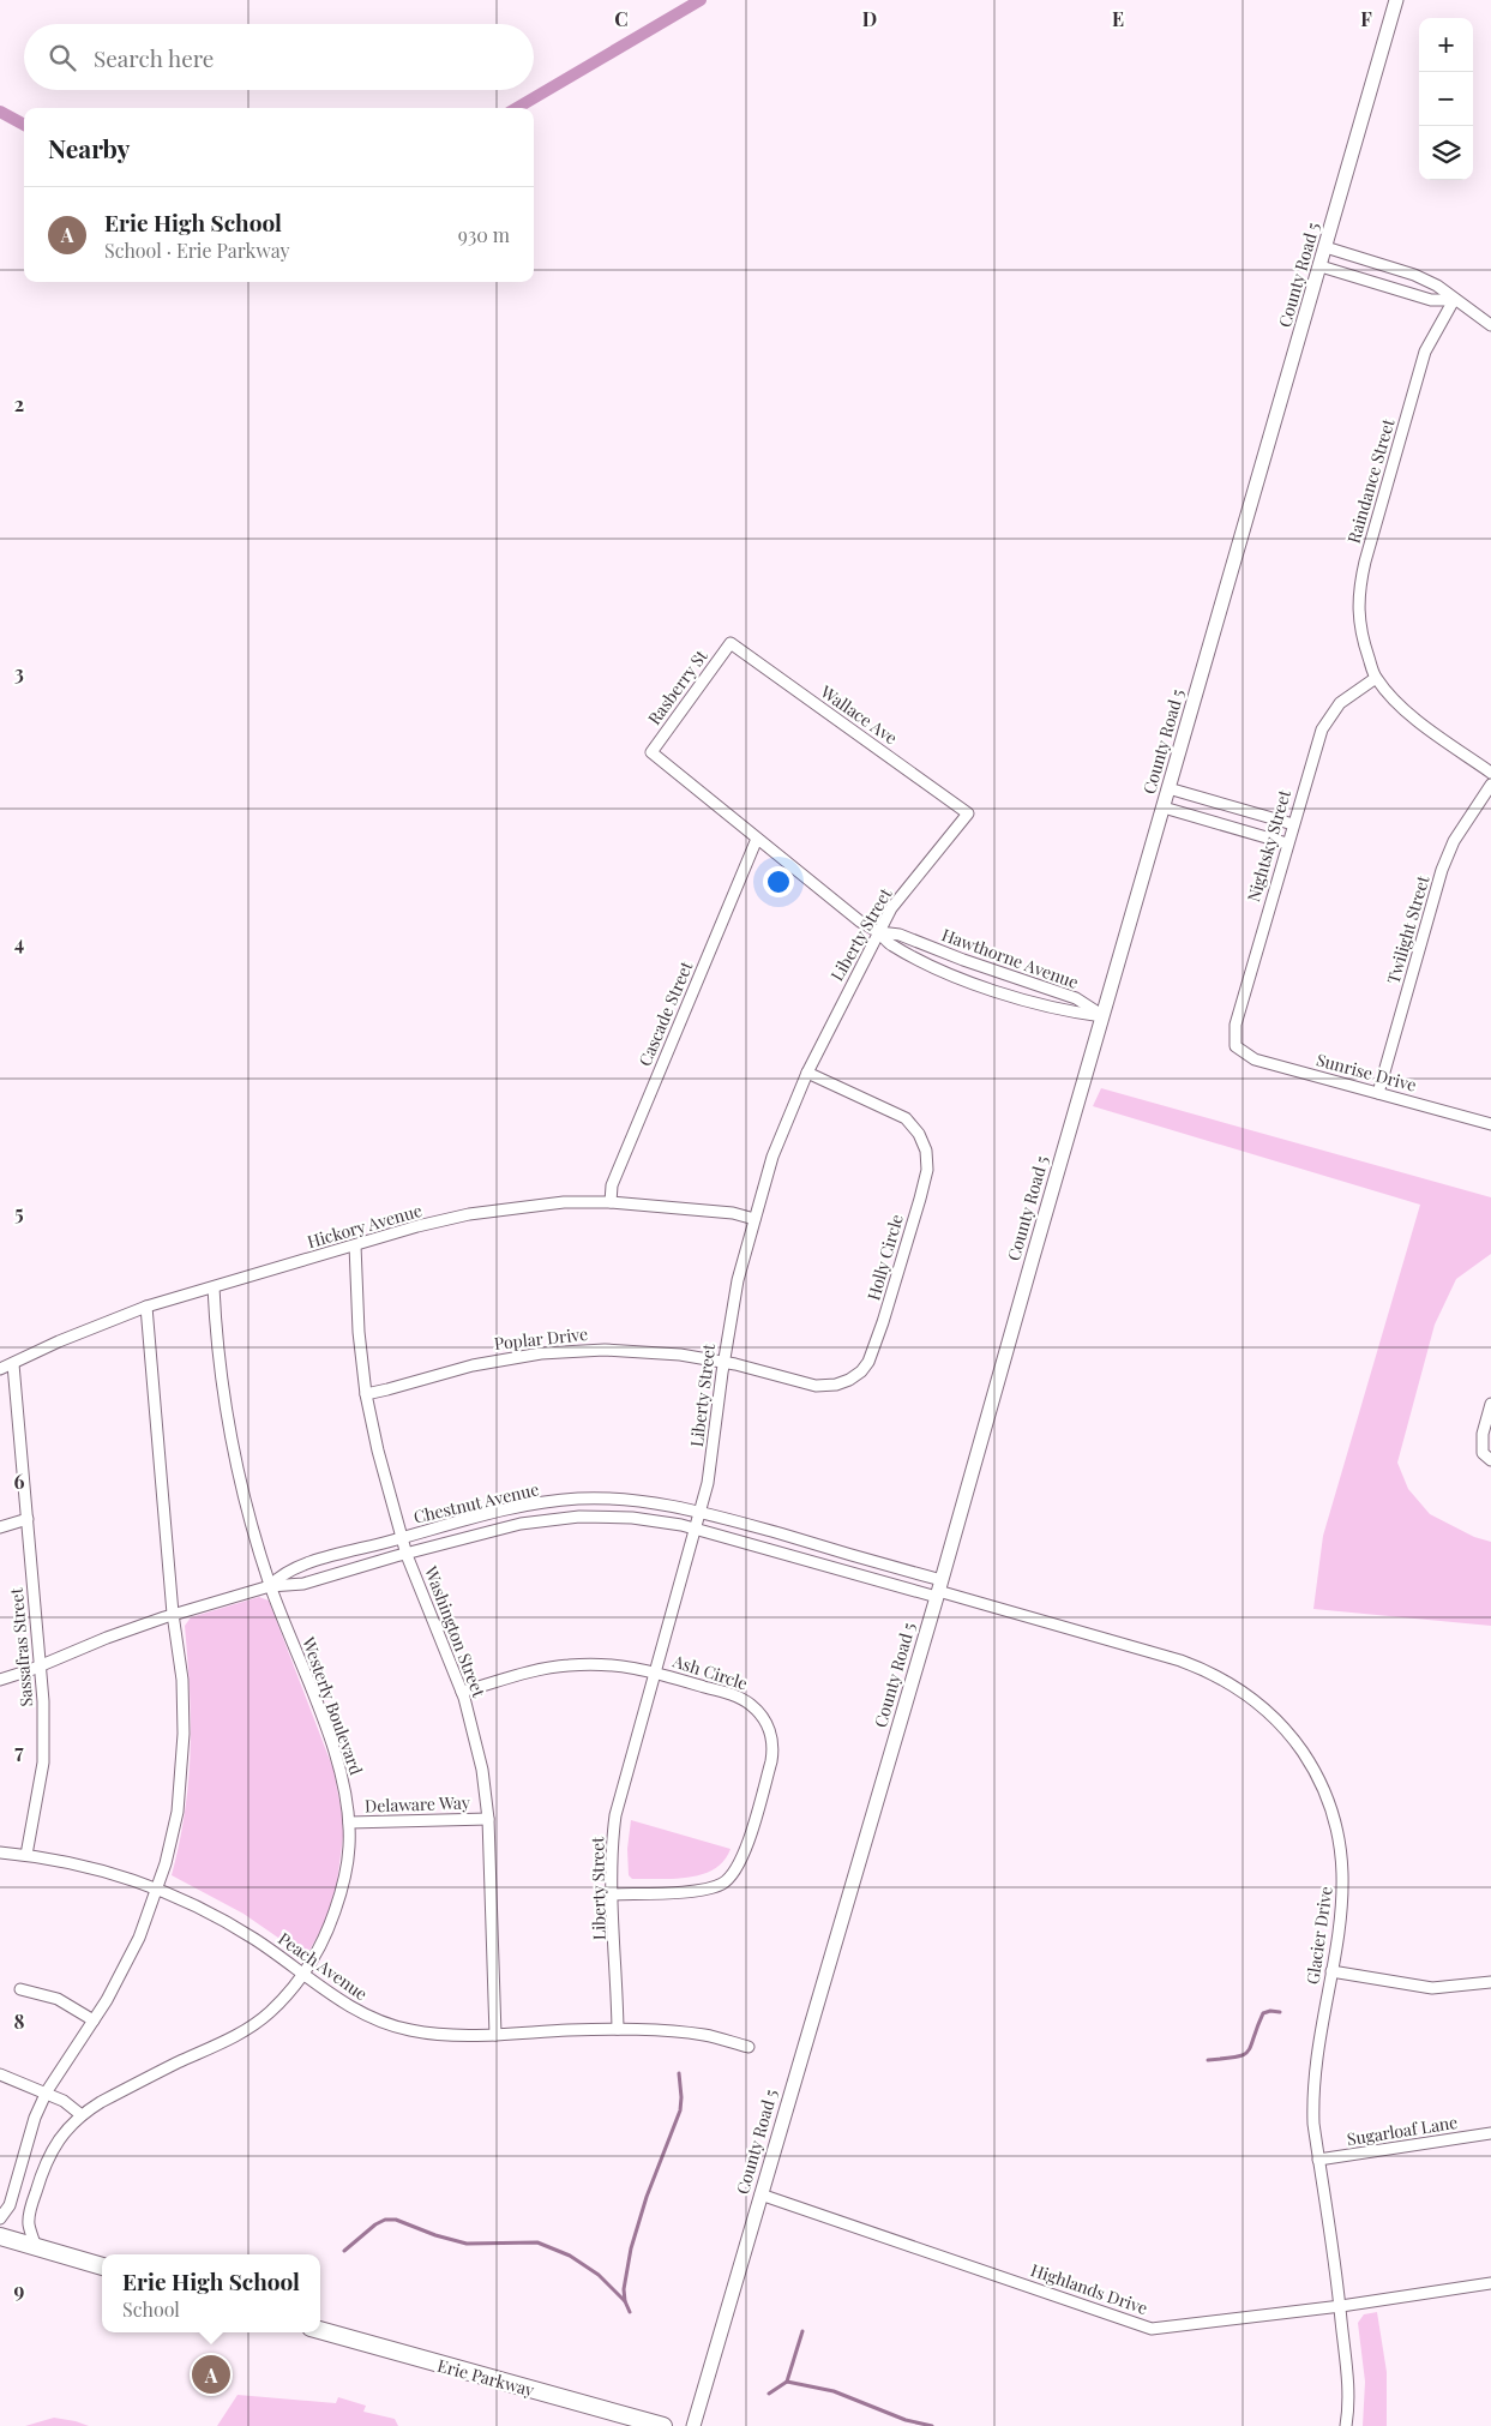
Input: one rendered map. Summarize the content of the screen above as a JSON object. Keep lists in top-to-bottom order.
{
  "streets": {
    "main road": ["Erie Parkway"],
    "street": [
      "County Road 5",
      "Raindance Street",
      "Rasberry St",
      "Wallace Ave",
      "Nightsky Street",
      "Twilight Street",
      "Liberty Street",
      "Hawthorne Avenue",
      "Cascade Street",
      "Sunrise Drive",
      "Hickory Avenue",
      "Holly Circle",
      "Poplar Drive",
      "Chestnut Avenue",
      "Washington Street",
      "Sassafras Street",
      "Ash Circle",
      "Westerly Boulevard",
      "Delaware Way",
      "Glacier Drive",
      "Peach Avenue",
      "Sugarloaf Lane",
      "Highlands Drive"
    ]
  },
  "crossings": [
    ["County Road 5", "Hawthorne Avenue"],
    ["County Road 5", "Chestnut Avenue"],
    ["County Road 5", "Glacier Drive"],
    ["County Road 5", "Highlands Drive"],
    ["Raindance Street", "Nightsky Street"],
    ["Rasberry St", "Wallace Ave"],
    ["Rasberry St", "Hawthorne Avenue"],
    ["Wallace Ave", "Liberty Street"],
    ["Nightsky Street", "Sunrise Drive"],
    ["Twilight Street", "Sunrise Drive"],
    ["Liberty Street", "Hawthorne Avenue"],
    ["Liberty Street", "Hickory Avenue"],
    ["Liberty Street", "Holly Circle"],
    ["Liberty Street", "Poplar Drive"],
    ["Liberty Street", "Chestnut Avenue"],
    ["Liberty Street", "Ash Circle"],
    ["Liberty Street", "Peach Avenue"],
    ["Hawthorne Avenue", "Cascade Street"],
    ["Cascade Street", "Hickory Avenue"],
    ["Hickory Avenue", "Washington Street"],
    ["Hickory Avenue", "Sassafras Street"],
    ["Hickory Avenue", "Westerly Boulevard"],
    ["Holly Circle", "Poplar Drive"],
    ["Poplar Drive", "Washington Street"],
    ["Chestnut Avenue", "Washington Street"],
    ["Chestnut Avenue", "Sassafras Street"],
    ["Chestnut Avenue", "Westerly Boulevard"],
    ["Chestnut Avenue", "Glacier Drive"],
    ["Washington Street", "Ash Circle"],
    ["Washington Street", "Delaware Way"],
    ["Washington Street", "Peach Avenue"],
    ["Sassafras Street", "Peach Avenue"],
    ["Westerly Boulevard", "Delaware Way"],
    ["Westerly Boulevard", "Peach Avenue"],
    ["Glacier Drive", "Sugarloaf Lane"],
    ["Glacier Drive", "Highlands Drive"]
  ],
  "page": {
    "map_buttons": ["+", "−"],
    "search": "Search here",
    "heading": "Nearby",
    "list": [
      {
        "mark": "A",
        "name": "Erie High School",
        "note": "School · Erie Parkway",
        "value": "930 m"
      }
    ],
    "popup": ["Erie High School", "School"],
    "pins": "A"
  },
  "grid": {
    "columns": [
      "C",
      "D",
      "E",
      "F"
    ],
    "rows": [
      "2",
      "3",
      "4",
      "5",
      "6",
      "7",
      "8",
      "9"
    ]
  }
}
